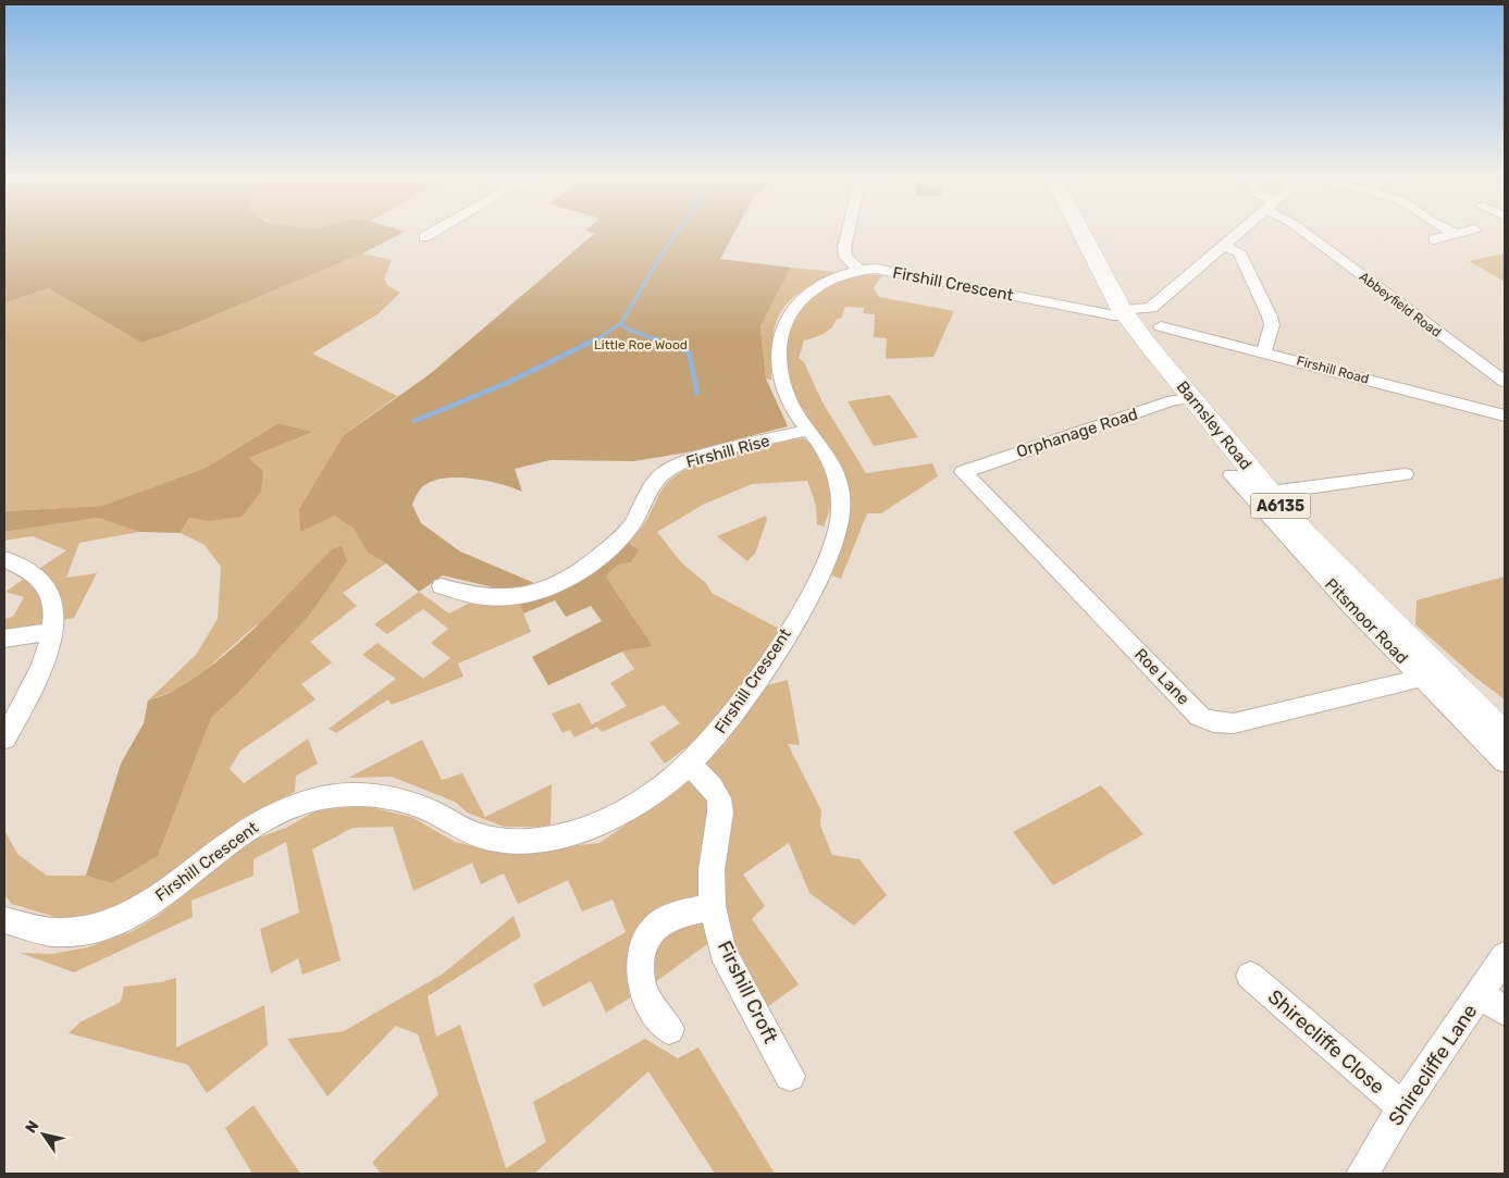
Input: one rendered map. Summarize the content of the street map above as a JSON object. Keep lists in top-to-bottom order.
{
  "streets": {
    "main road": ["Barnsley Road", "A6135"],
    "street": [
      "Firshill Crescent",
      "Abbeyfield Road",
      "Firshill Road",
      "Orphanage Road",
      "Firshill Rise",
      "Pitsmoor Road",
      "Roe Lane",
      "Firshill Croft",
      "Shirecliffe Close",
      "Shirecliffe Lane"
    ]
  },
  "crossings": [
    ["Firshill Crescent", "Barnsley Road"],
    ["Firshill Crescent", "Firshill Rise"],
    ["Firshill Crescent", "Firshill Croft"],
    ["Barnsley Road", "Orphanage Road"],
    ["Barnsley Road", "A6135"],
    ["Barnsley Road", "Pitsmoor Road"],
    ["Barnsley Road", "Roe Lane"],
    ["Orphanage Road", "Roe Lane"],
    ["A6135", "Pitsmoor Road"],
    ["A6135", "Roe Lane"],
    ["Pitsmoor Road", "Roe Lane"],
    ["Shirecliffe Close", "Shirecliffe Lane"]
  ],
  "parks": ["Little Roe Wood"],
  "north": "top left"
}
